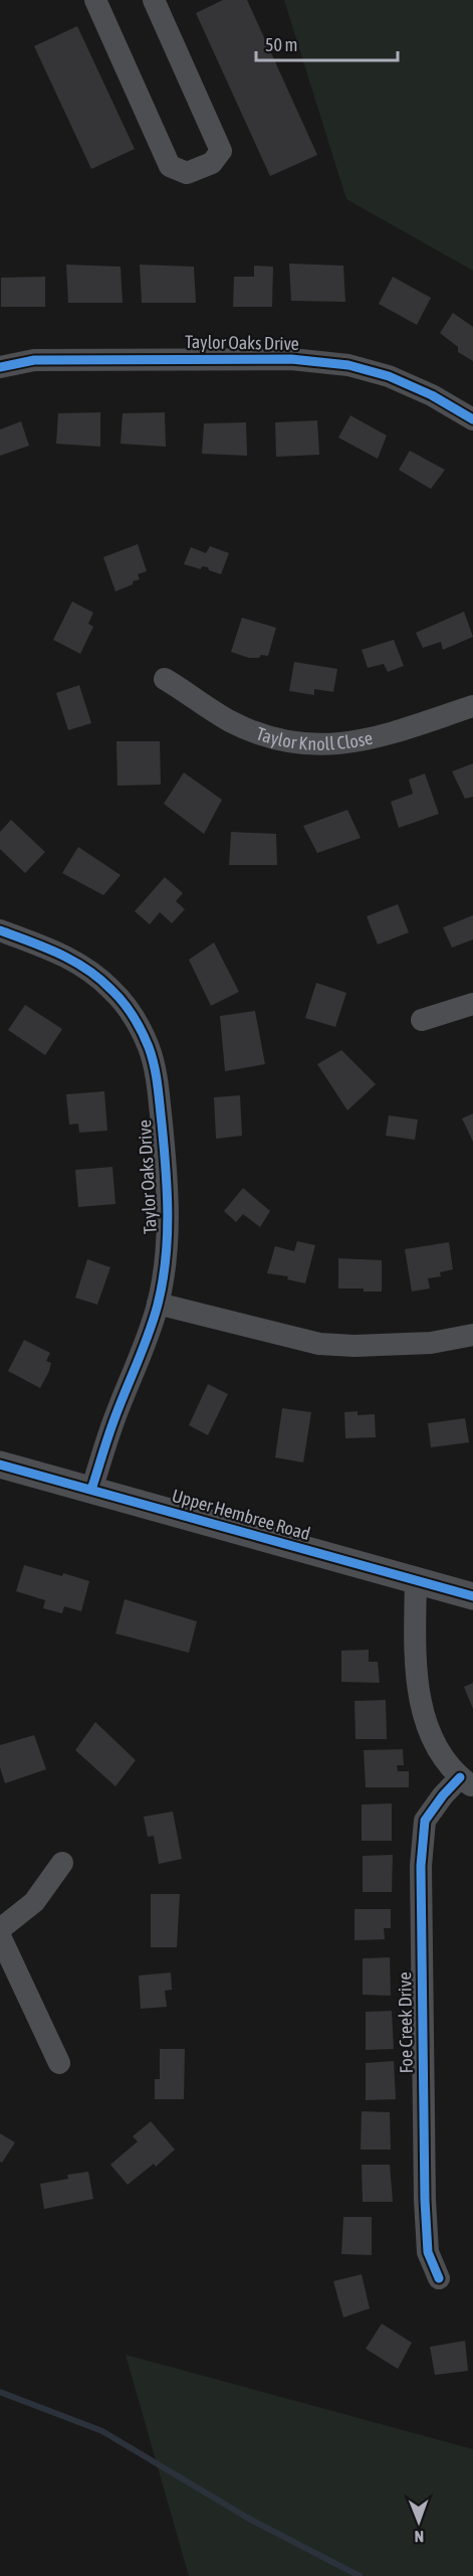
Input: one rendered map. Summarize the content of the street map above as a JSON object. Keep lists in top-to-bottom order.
{
  "streets": {
    "street": [
      "Taylor Oaks Drive",
      "Taylor Knoll Close",
      "Upper Hembree Road",
      "Foe Creek Drive"
    ]
  },
  "crossings": [
    ["Taylor Oaks Drive", "Upper Hembree Road"],
    ["Upper Hembree Road", "Foe Creek Drive"]
  ],
  "scale_bar": "50 m",
  "north": "bottom"
}
